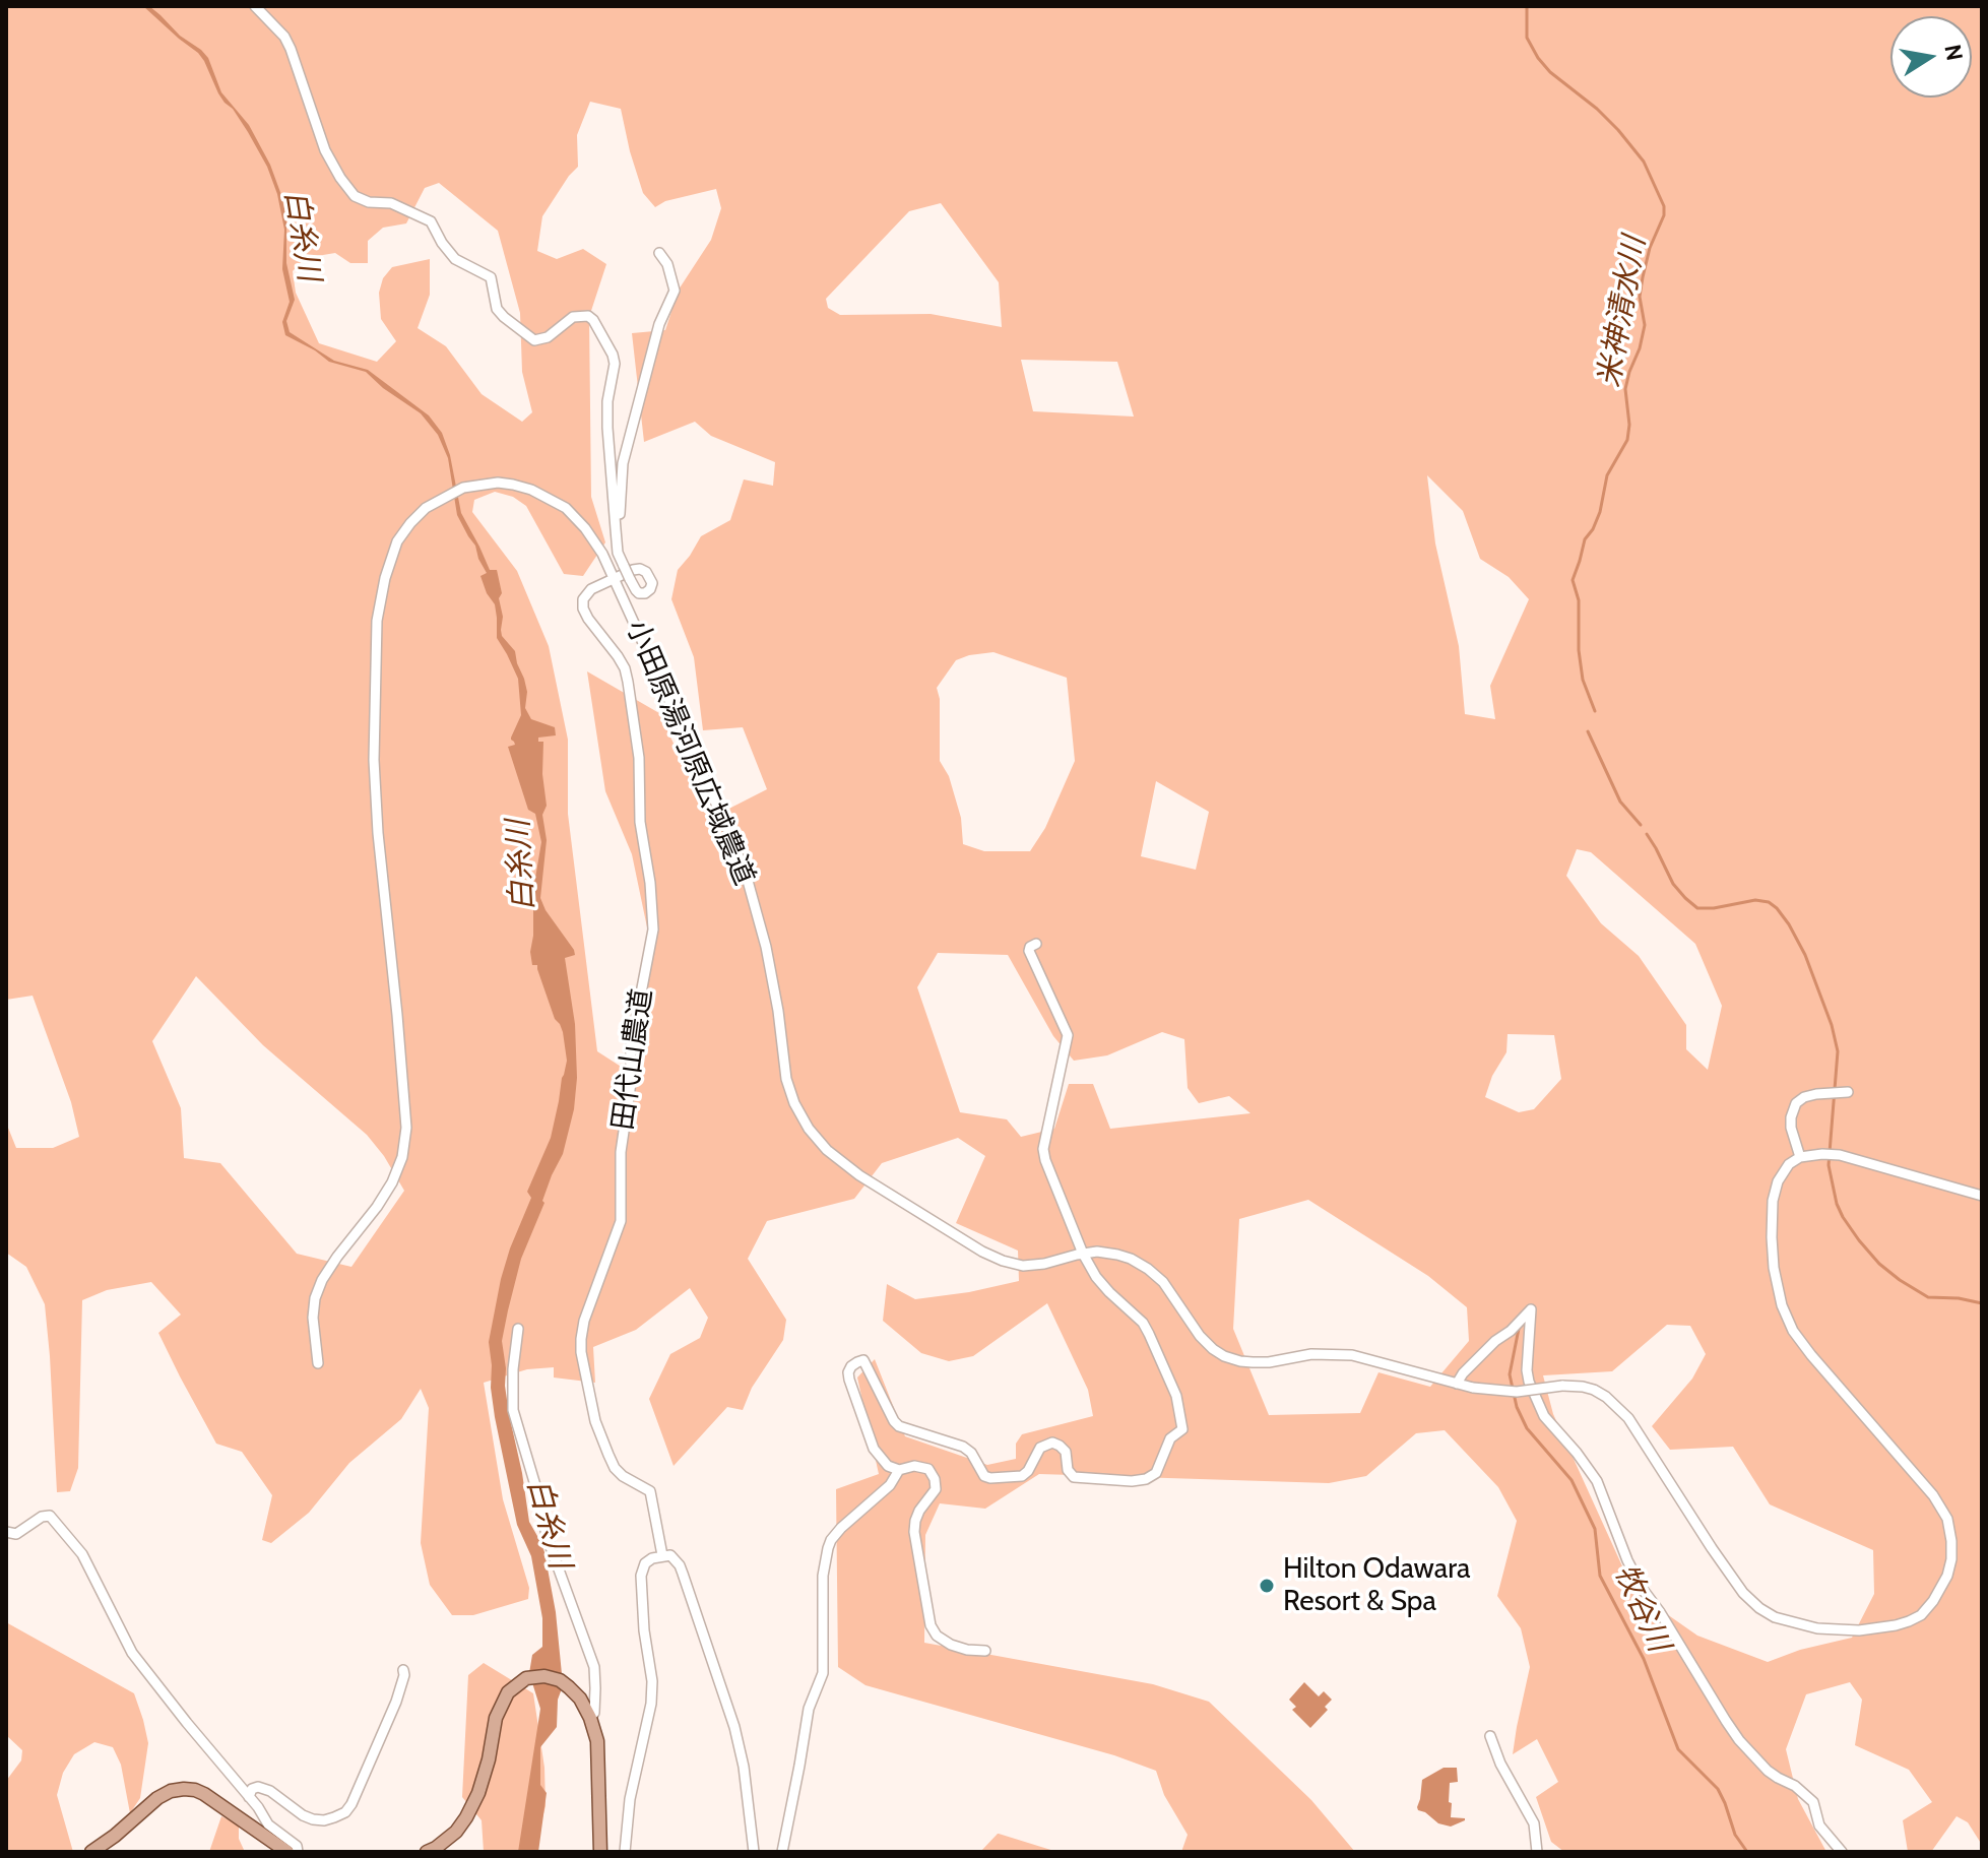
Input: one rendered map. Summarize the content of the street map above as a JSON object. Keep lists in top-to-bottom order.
{
  "streets": {
    "street": ["小田原湯河原広域農道", "田代山農道"]
  },
  "crossings": [
    ["小田原湯河原広域農道", "田代山農道"]
  ],
  "water": ["白糸川", "米神清水川", "牧谷川"],
  "places": ["Hilton Odawara Resort & Spa"],
  "north": "right"
}
